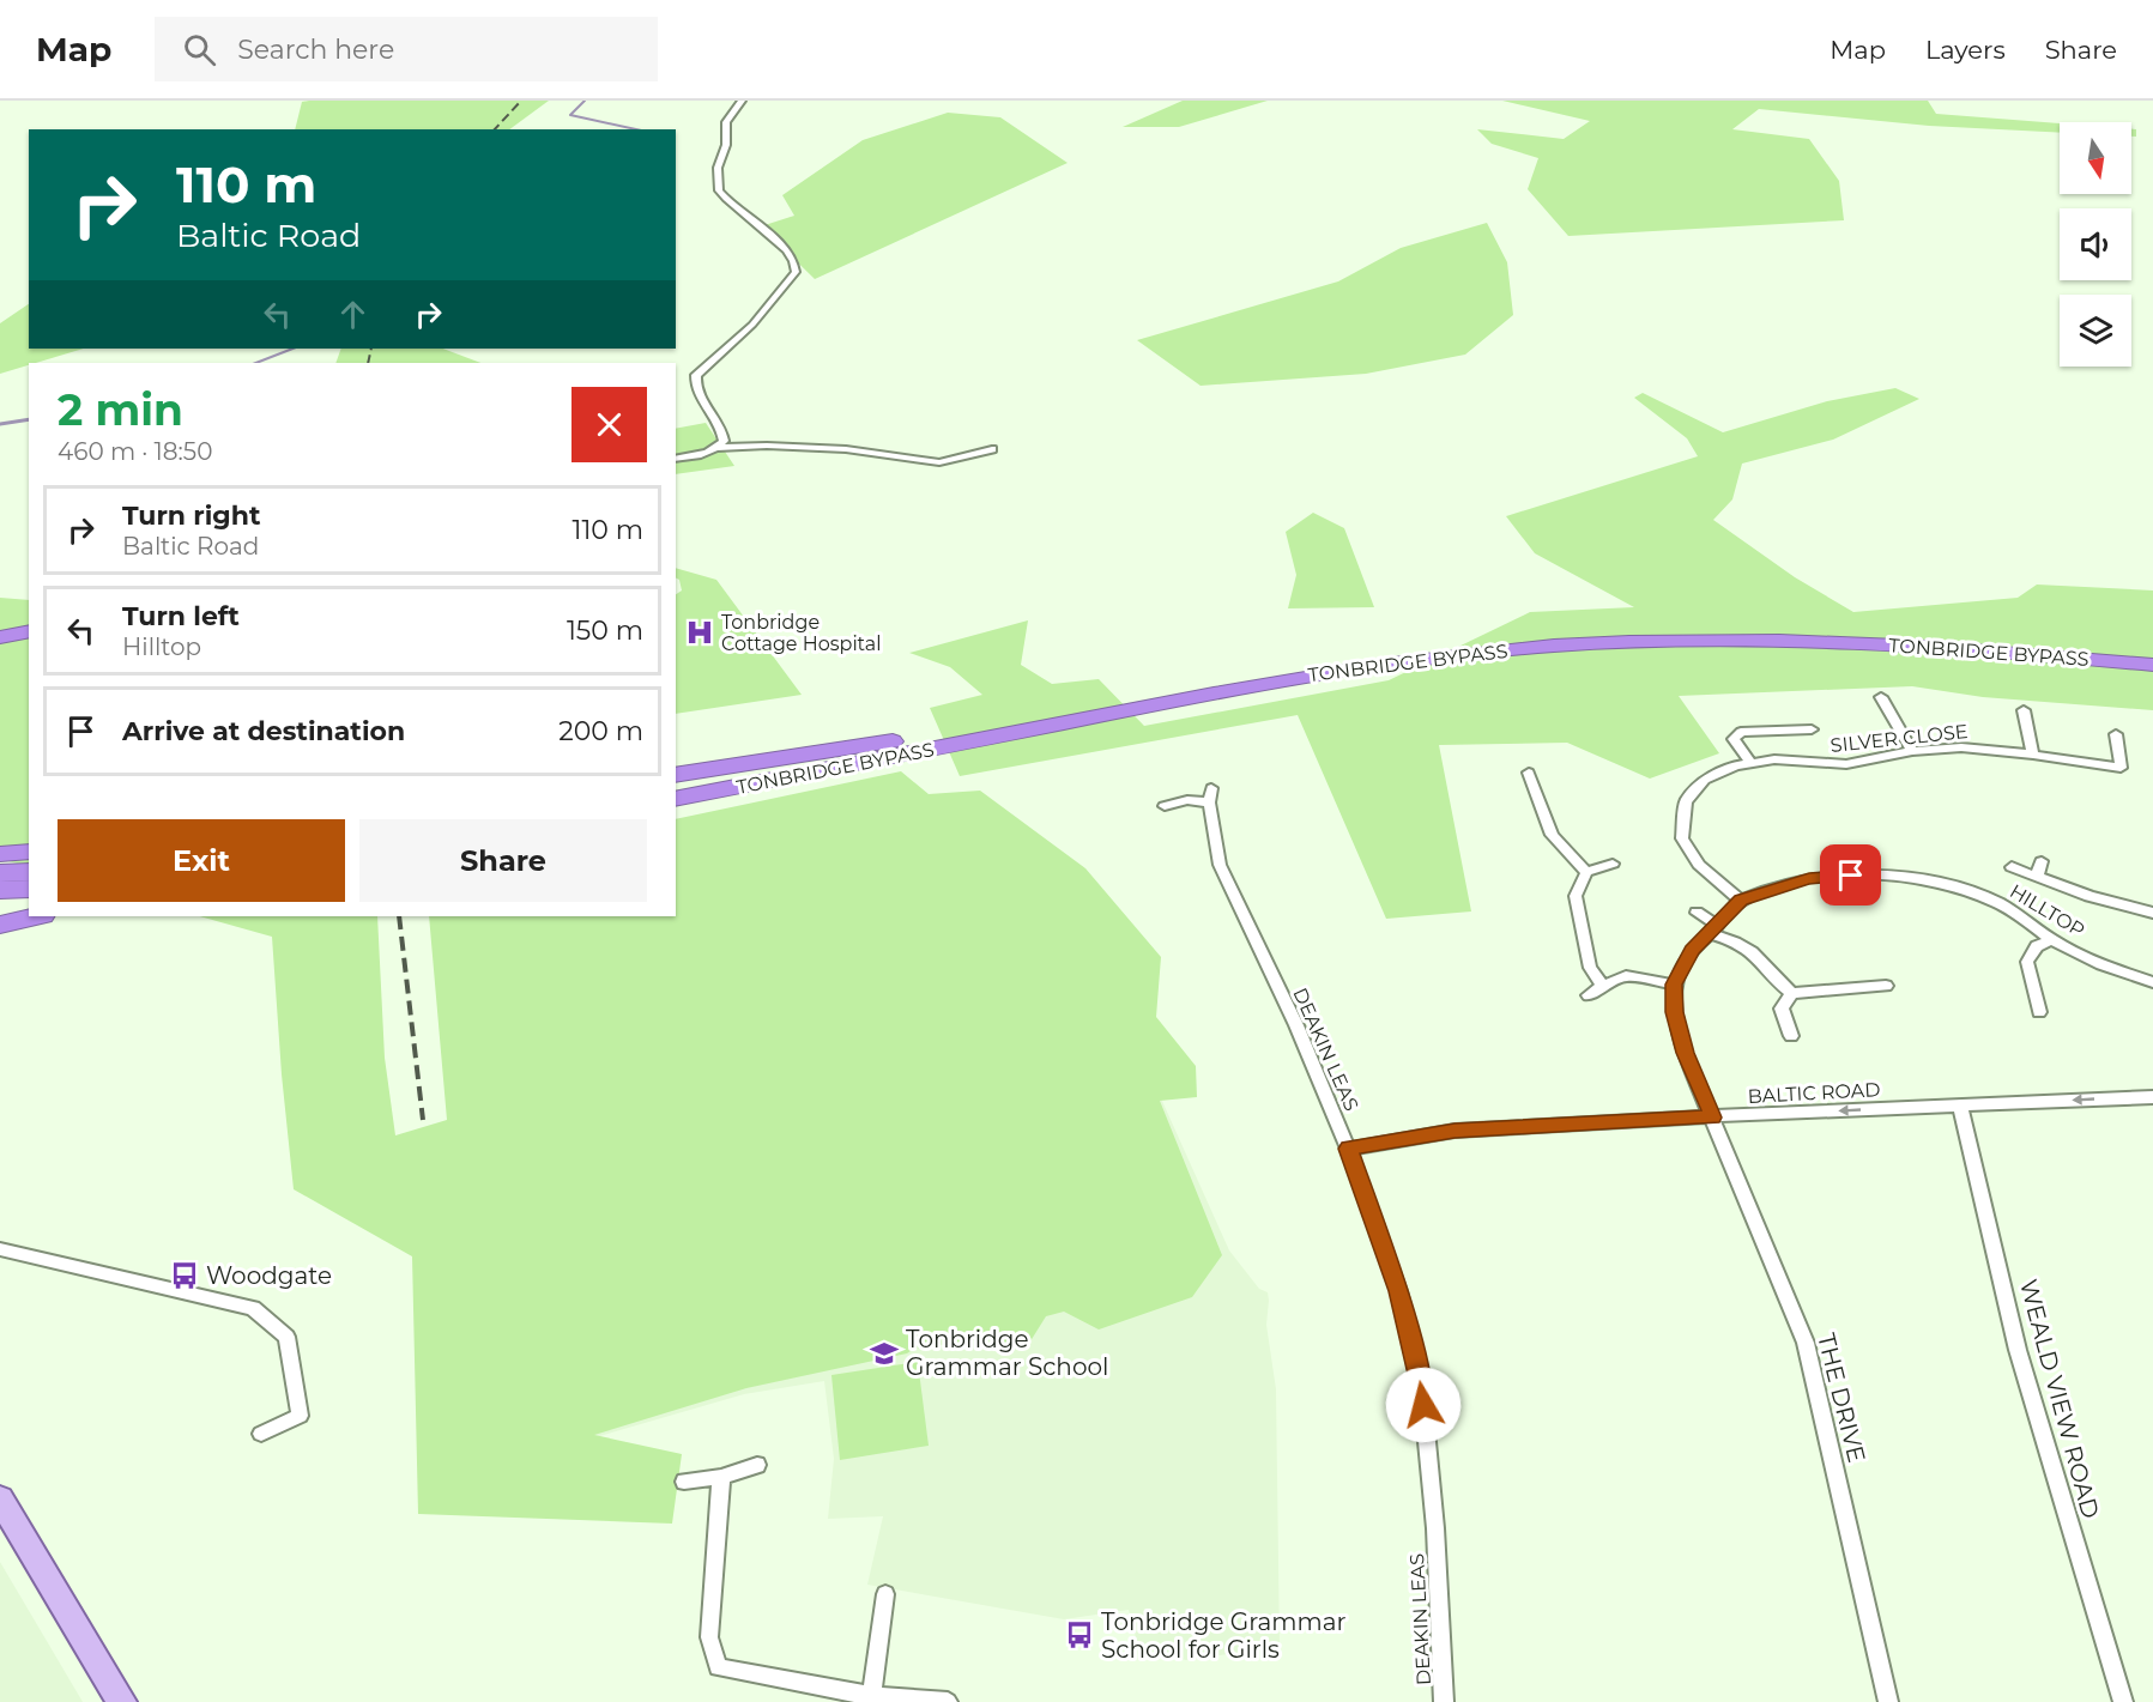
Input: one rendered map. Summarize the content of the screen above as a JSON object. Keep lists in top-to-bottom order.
{
  "streets": {
    "highway": ["TONBRIDGE BYPASS"],
    "street": [
      "SILVER CLOSE",
      "HILLTOP",
      "DEAKIN LEAS",
      "BALTIC ROAD",
      "THE DRIVE",
      "WEALD VIEW ROAD"
    ]
  },
  "crossings": [
    ["SILVER CLOSE", "HILLTOP"],
    ["DEAKIN LEAS", "BALTIC ROAD"],
    ["BALTIC ROAD", "THE DRIVE"],
    ["BALTIC ROAD", "WEALD VIEW ROAD"]
  ],
  "one_way": ["BALTIC ROAD"],
  "places": {
    "hospital": ["Tonbridge Cottage Hospital"],
    "bus stop": ["Woodgate", "Tonbridge Grammar School for Girls"],
    "school or university": ["Tonbridge Grammar School"]
  },
  "north": "bottom",
  "page": {
    "header": "Map",
    "search": "Search here",
    "nav": ["Map", "Layers", "Share"],
    "turn": ["110 m", "Baltic Road"],
    "heading": ["2 min", "460 m · 18:50"],
    "list": [
      {
        "name": "Turn right",
        "note": "Baltic Road",
        "value": "110 m"
      },
      {
        "name": "Turn left",
        "note": "Hilltop",
        "value": "150 m"
      },
      {
        "name": "Arrive at destination",
        "value": "200 m"
      }
    ],
    "buttons": ["Exit", "Share"]
  }
}
